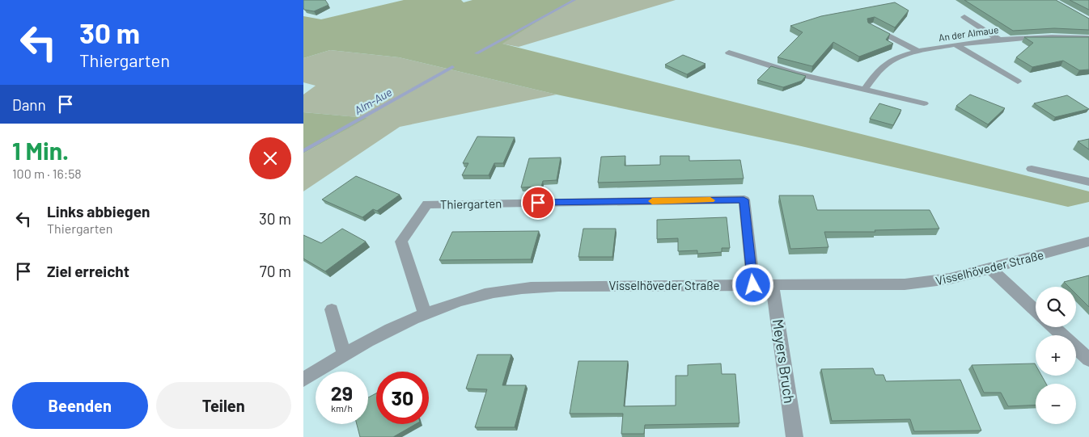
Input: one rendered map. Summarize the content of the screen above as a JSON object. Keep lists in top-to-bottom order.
{
  "streets": {
    "street": [
      "An der Almaue",
      "Thiergarten",
      "Visselhöveder Straße",
      "Meyers Bruch"
    ]
  },
  "crossings": [
    ["Thiergarten", "Visselhöveder Straße"],
    ["Visselhöveder Straße", "Meyers Bruch"]
  ],
  "water": ["Alm-Aue"],
  "page": {
    "turn": ["30 m", "Thiergarten"],
    "then": "Dann",
    "heading": ["1 Min.", "100 m · 16:58"],
    "list": [
      {
        "name": "Links abbiegen",
        "note": "Thiergarten",
        "value": "30 m"
      },
      {
        "name": "Ziel erreicht",
        "value": "70 m"
      }
    ],
    "map_buttons": ["+", "−"],
    "speed": "29 km/h",
    "limit": "30",
    "buttons": ["Beenden", "Teilen"]
  }
}
